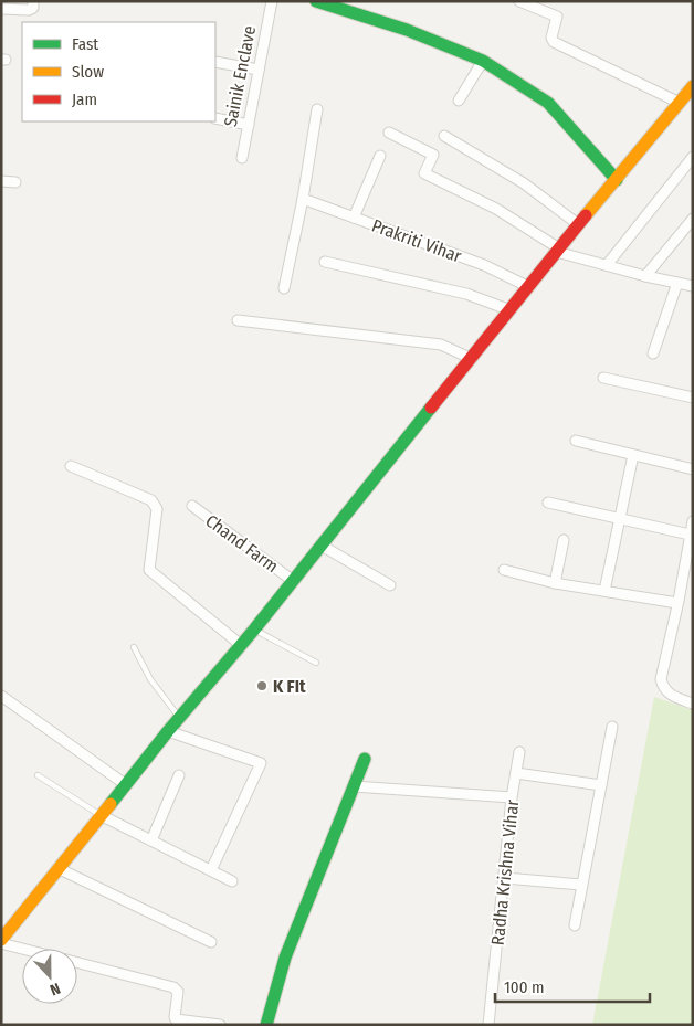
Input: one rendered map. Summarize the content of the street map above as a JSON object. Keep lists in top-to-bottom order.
{
  "streets": {
    "street": [
      "Sainik Enclave",
      "Prakriti Vihar",
      "Chand Farm",
      "Radha Krishna Vihar"
    ]
  },
  "places": ["K FIt"],
  "legend": ["Fast", "Slow", "Jam"],
  "scale_bar": "100 m",
  "north": "bottom"
}
